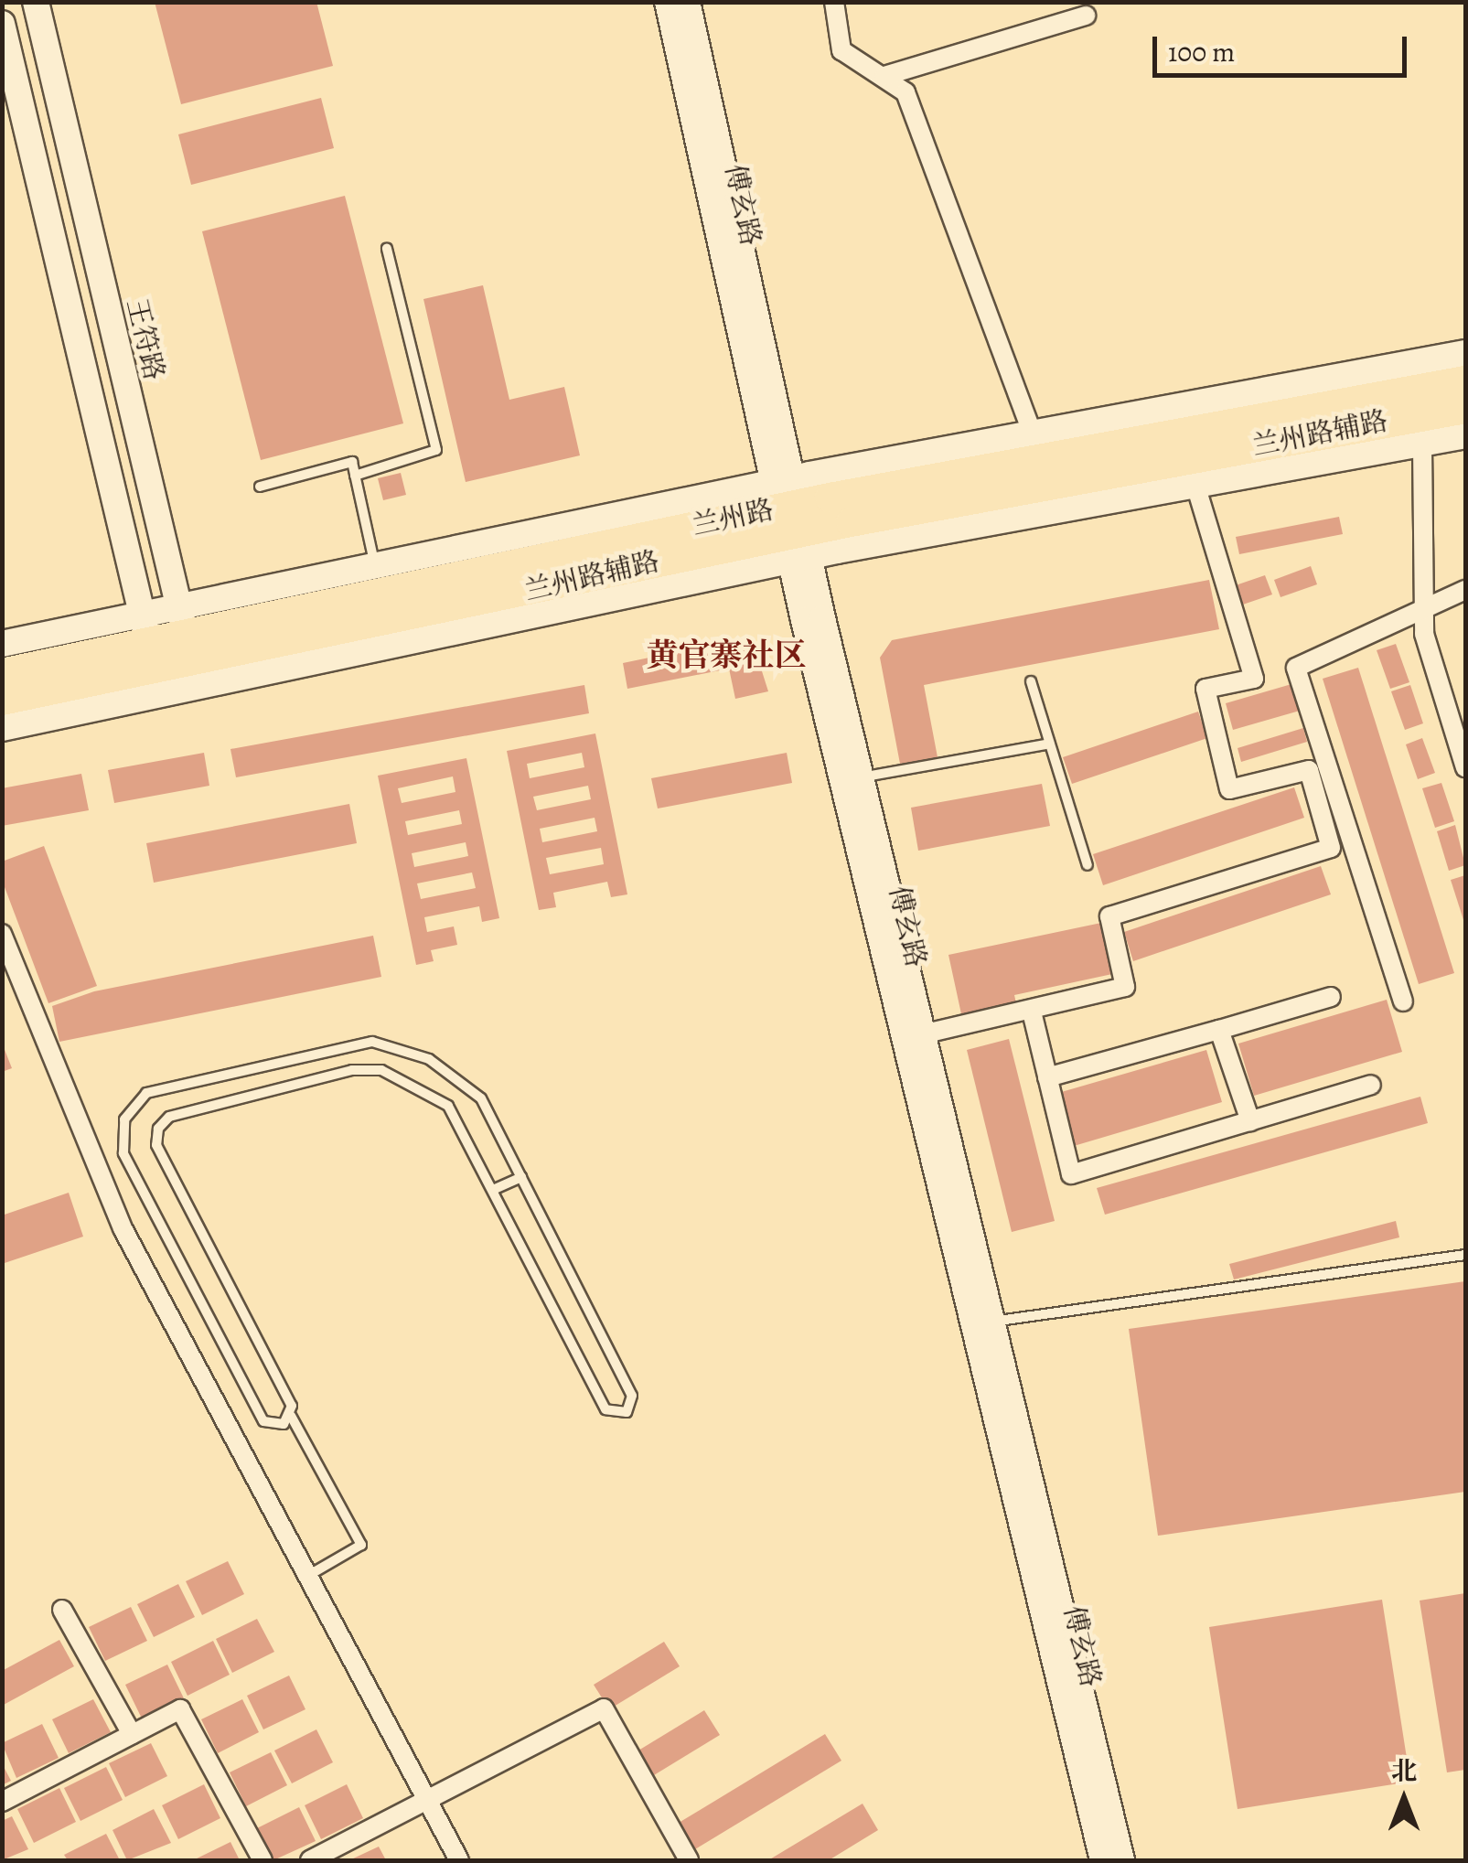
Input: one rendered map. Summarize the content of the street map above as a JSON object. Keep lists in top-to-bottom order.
{
  "streets": {
    "main road": ["兰州路"],
    "street": ["傅玄路", "王符路", "兰州路辅路"]
  },
  "crossings": [
    ["傅玄路", "兰州路辅路"],
    ["傅玄路", "兰州路"],
    ["王符路", "兰州路"],
    ["兰州路辅路", "兰州路"]
  ],
  "districts": ["黄官寨社区"],
  "scale_bar": "100 m",
  "north": "top"
}
